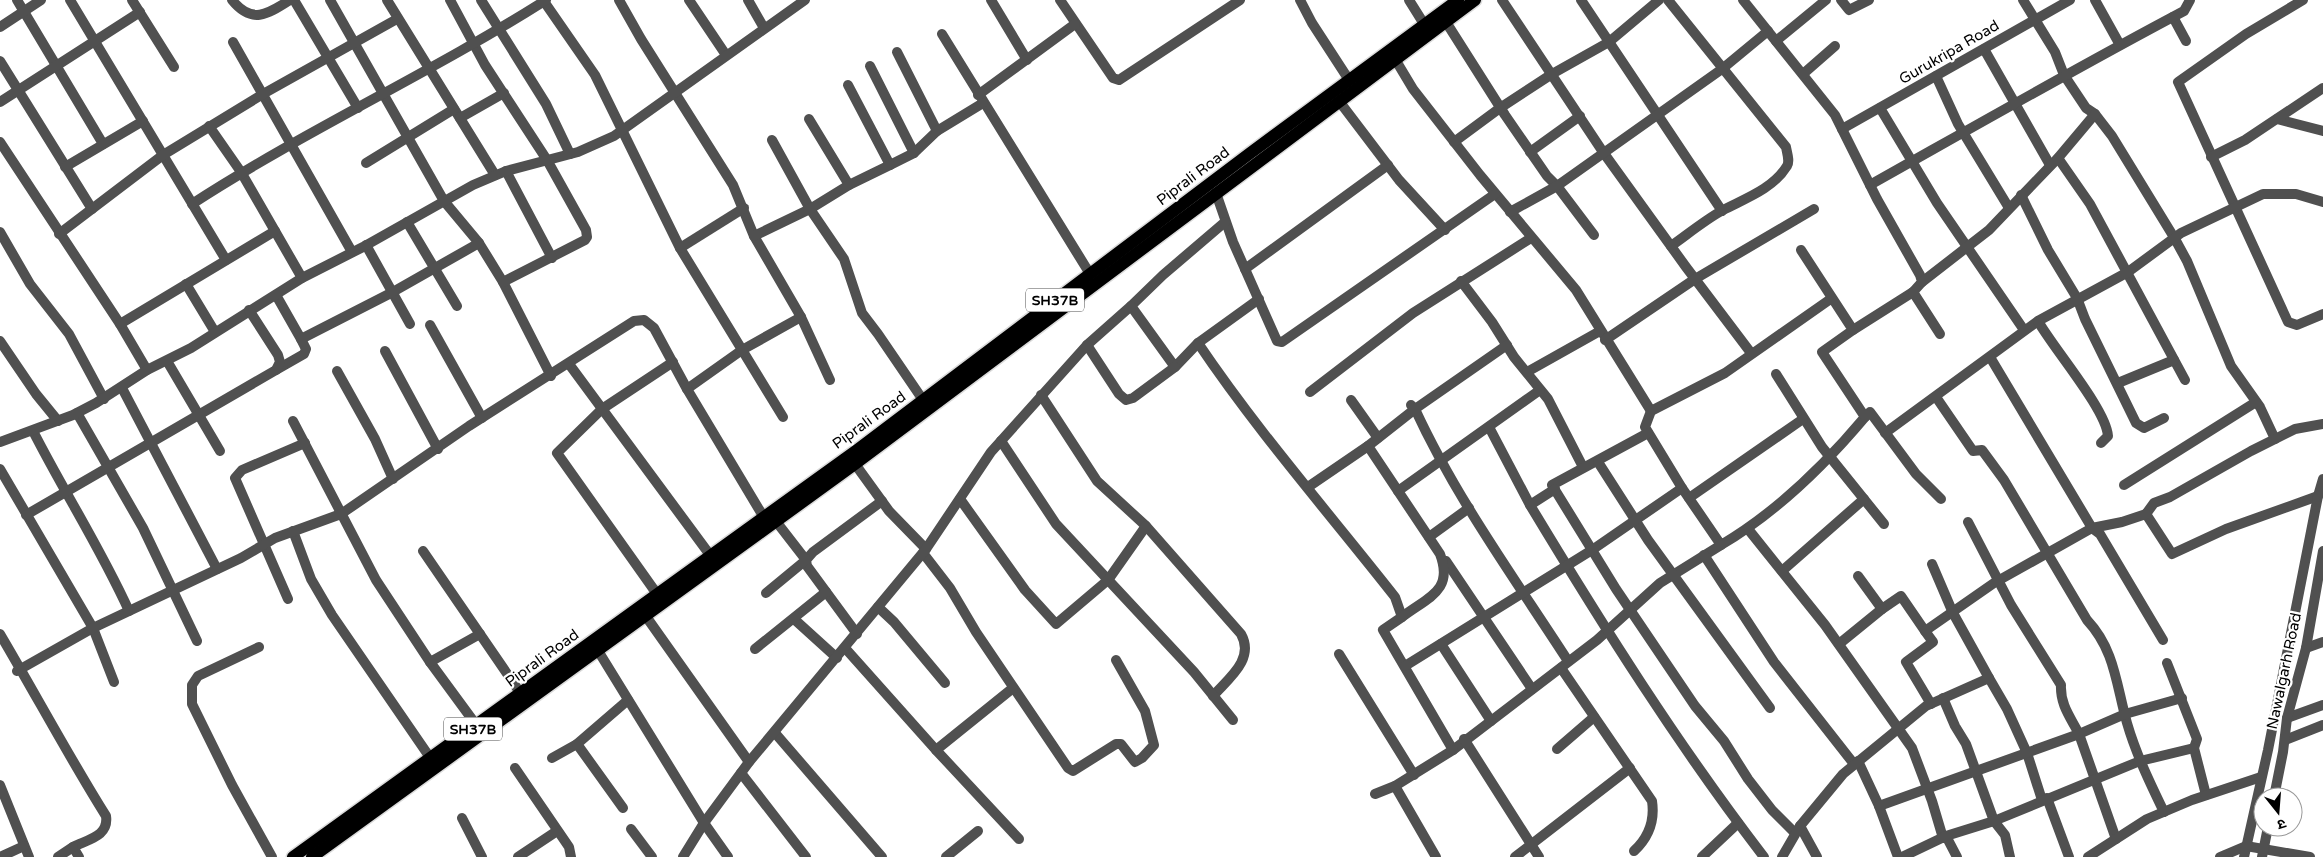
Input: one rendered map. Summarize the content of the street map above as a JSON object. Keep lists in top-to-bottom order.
{
  "streets": {
    "main road": ["Piprali Road", "SH37B"],
    "street": ["Gurukripa Road", "Nawalgarh Road"]
  },
  "north": "bottom"
}
